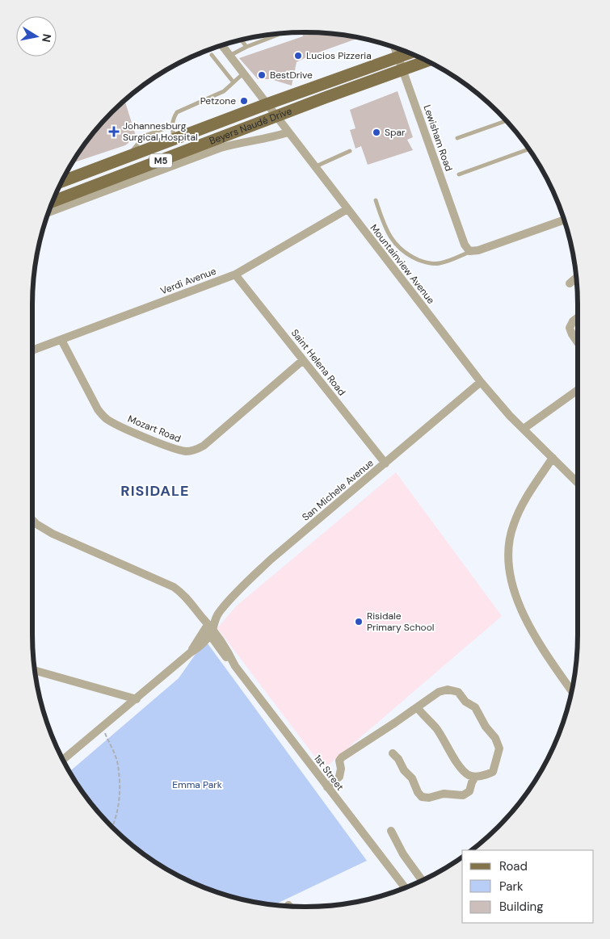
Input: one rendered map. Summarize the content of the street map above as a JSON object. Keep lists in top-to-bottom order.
{
  "streets": {
    "main road": ["Beyers Naudé Drive", "M5"],
    "street": [
      "Lewisham Road",
      "Mountainview Avenue",
      "Verdi Avenue",
      "Saint Helena Road",
      "Mozart Road",
      "San Michele Avenue",
      "1st Street"
    ]
  },
  "crossings": [
    ["Beyers Naudé Drive", "Lewisham Road"],
    ["Beyers Naudé Drive", "Mountainview Avenue"],
    ["Mountainview Avenue", "Verdi Avenue"],
    ["Mountainview Avenue", "San Michele Avenue"],
    ["Verdi Avenue", "Saint Helena Road"],
    ["Verdi Avenue", "Mozart Road"],
    ["Saint Helena Road", "Mozart Road"],
    ["Saint Helena Road", "San Michele Avenue"],
    ["San Michele Avenue", "1st Street"]
  ],
  "districts": ["RISIDALE"],
  "parks": ["Emma Park"],
  "places": {
    "other": [
      "Lucios Pizzeria",
      "BestDrive",
      "Petzone",
      "Spar",
      "Risidale Primary School"
    ],
    "health": ["Johannesburg Surgical Hospital"]
  },
  "legend": ["Road", "Park", "Building"],
  "north": "right"
}
